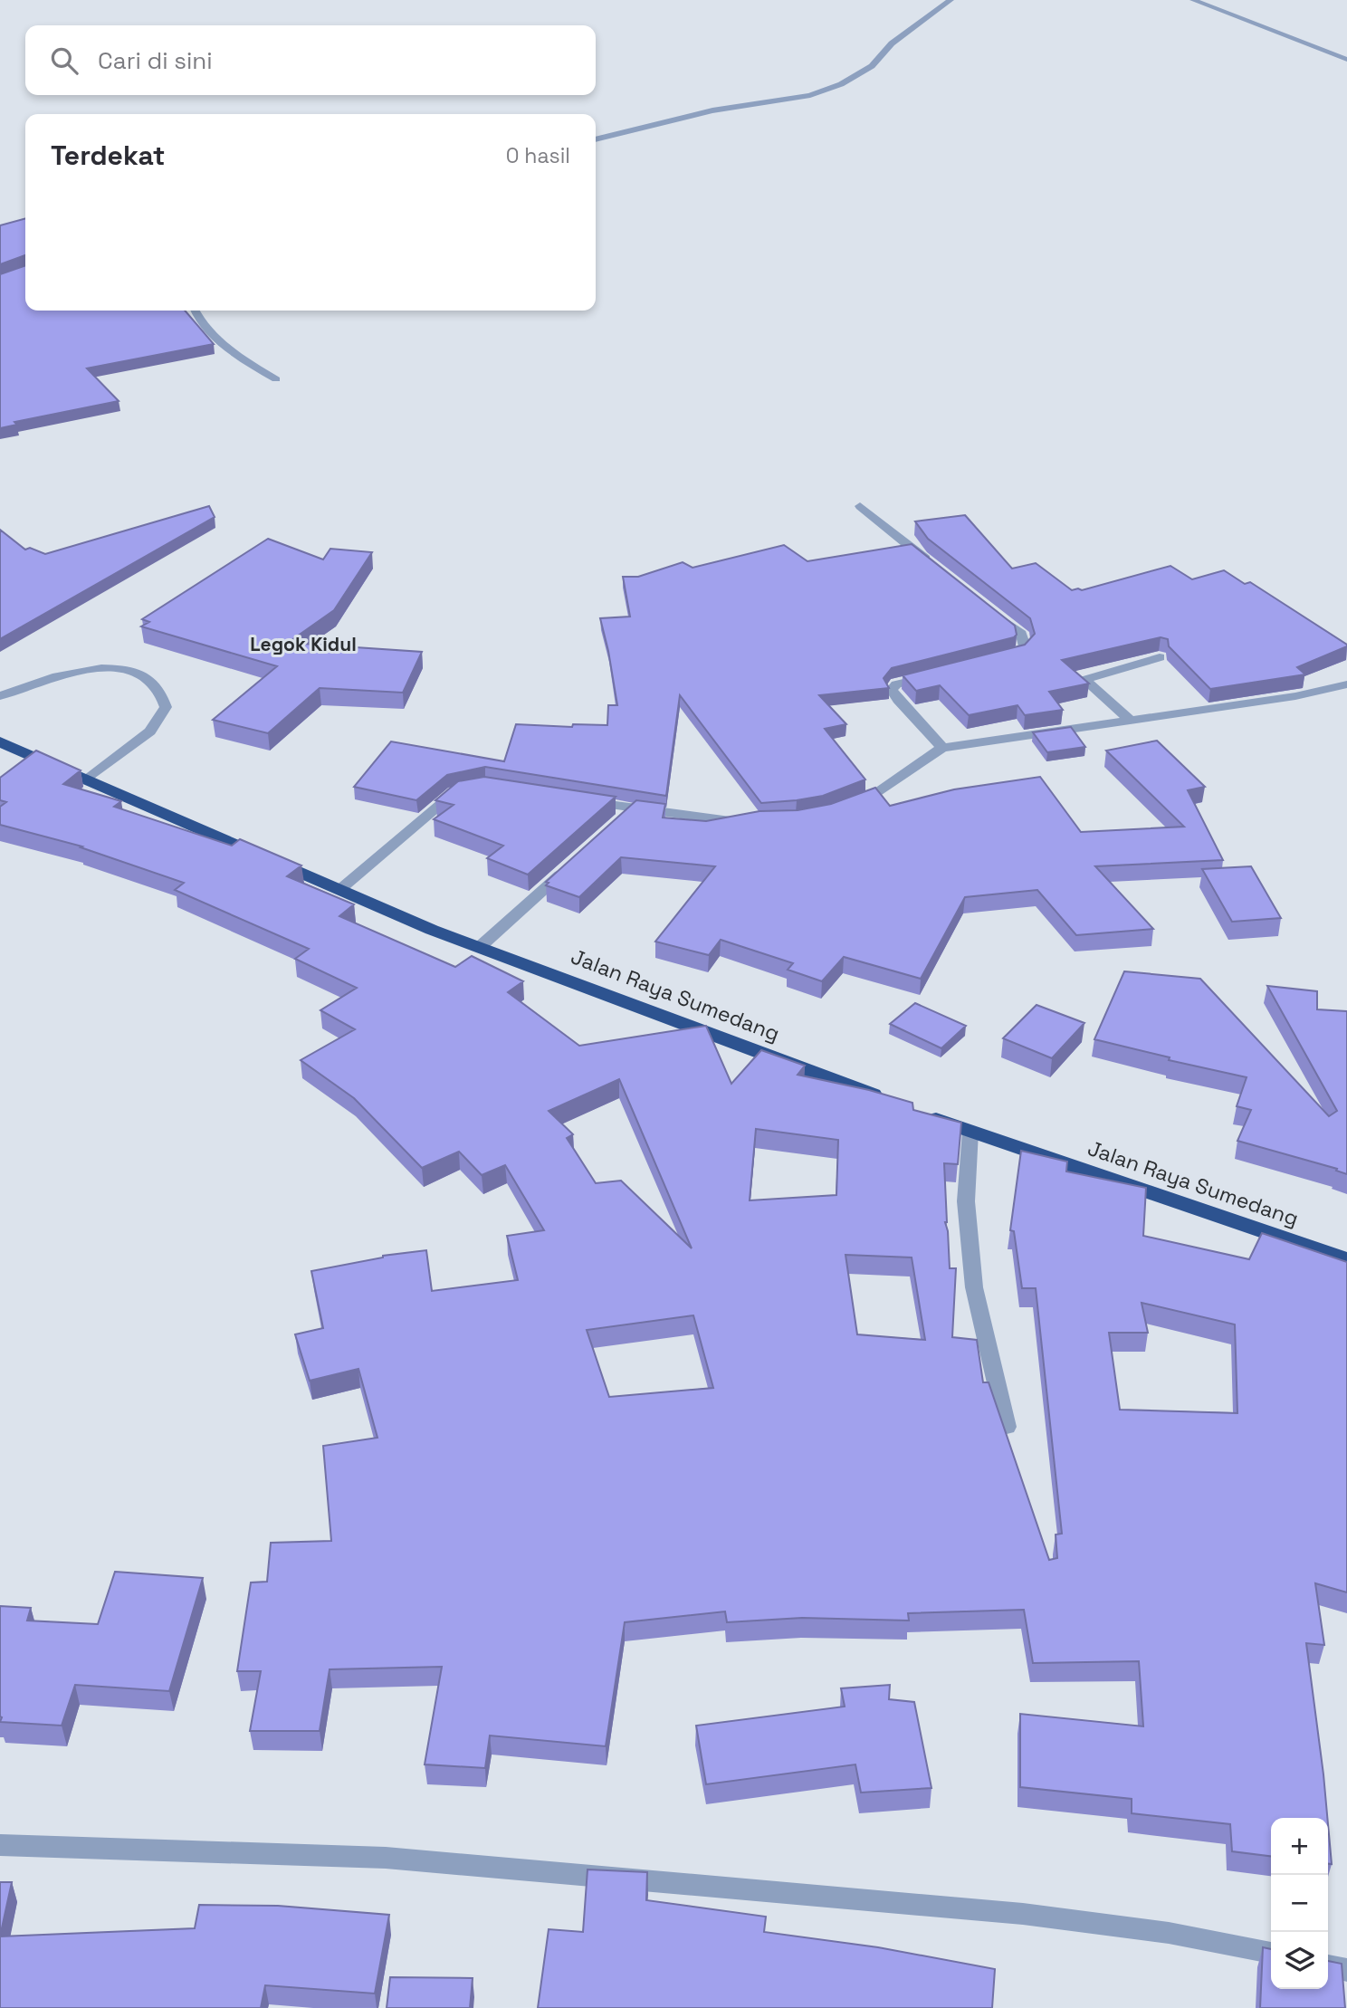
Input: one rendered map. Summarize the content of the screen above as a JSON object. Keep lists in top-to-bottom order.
{
  "streets": {
    "highway": ["Jalan Raya Sumedang"]
  },
  "districts": ["Legok Kidul"],
  "page": {
    "search": "Cari di sini",
    "heading": ["Terdekat", "0 hasil"],
    "map_buttons": ["+", "−"]
  }
}
